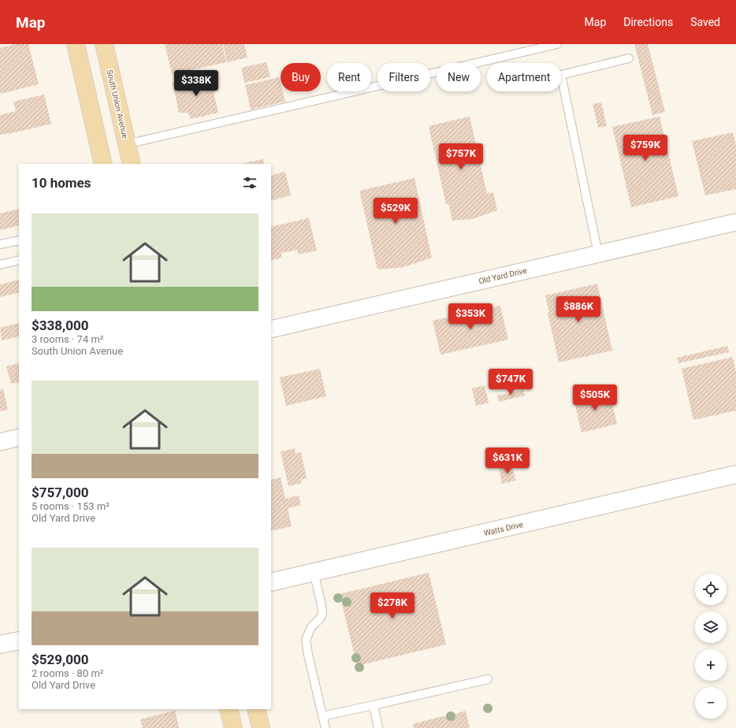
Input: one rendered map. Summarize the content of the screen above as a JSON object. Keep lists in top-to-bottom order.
{
  "streets": {
    "main road": ["South Union Avenue"],
    "street": ["Old Yard Drive", "Watts Drive"]
  },
  "page": {
    "header": "Map",
    "nav": ["Map", "Directions", "Saved"],
    "chip": [
      "Buy",
      "Rent",
      "Filters",
      "New",
      "Apartment"
    ],
    "price": [
      "$338K",
      "$759K",
      "$757K",
      "$529K",
      "$886K",
      "$353K",
      "$747K",
      "$505K",
      "$631K",
      "$278K"
    ],
    "heading": "10 homes",
    "list": [
      {
        "name": "$338,000",
        "note": "3 rooms · 74 m² · South Union Avenue"
      },
      {
        "name": "$757,000",
        "note": "5 rooms · 153 m² · Old Yard Drive"
      },
      {
        "name": "$529,000",
        "note": "2 rooms · 80 m² · Old Yard Drive"
      }
    ],
    "map_buttons": ["+", "−"]
  }
}
